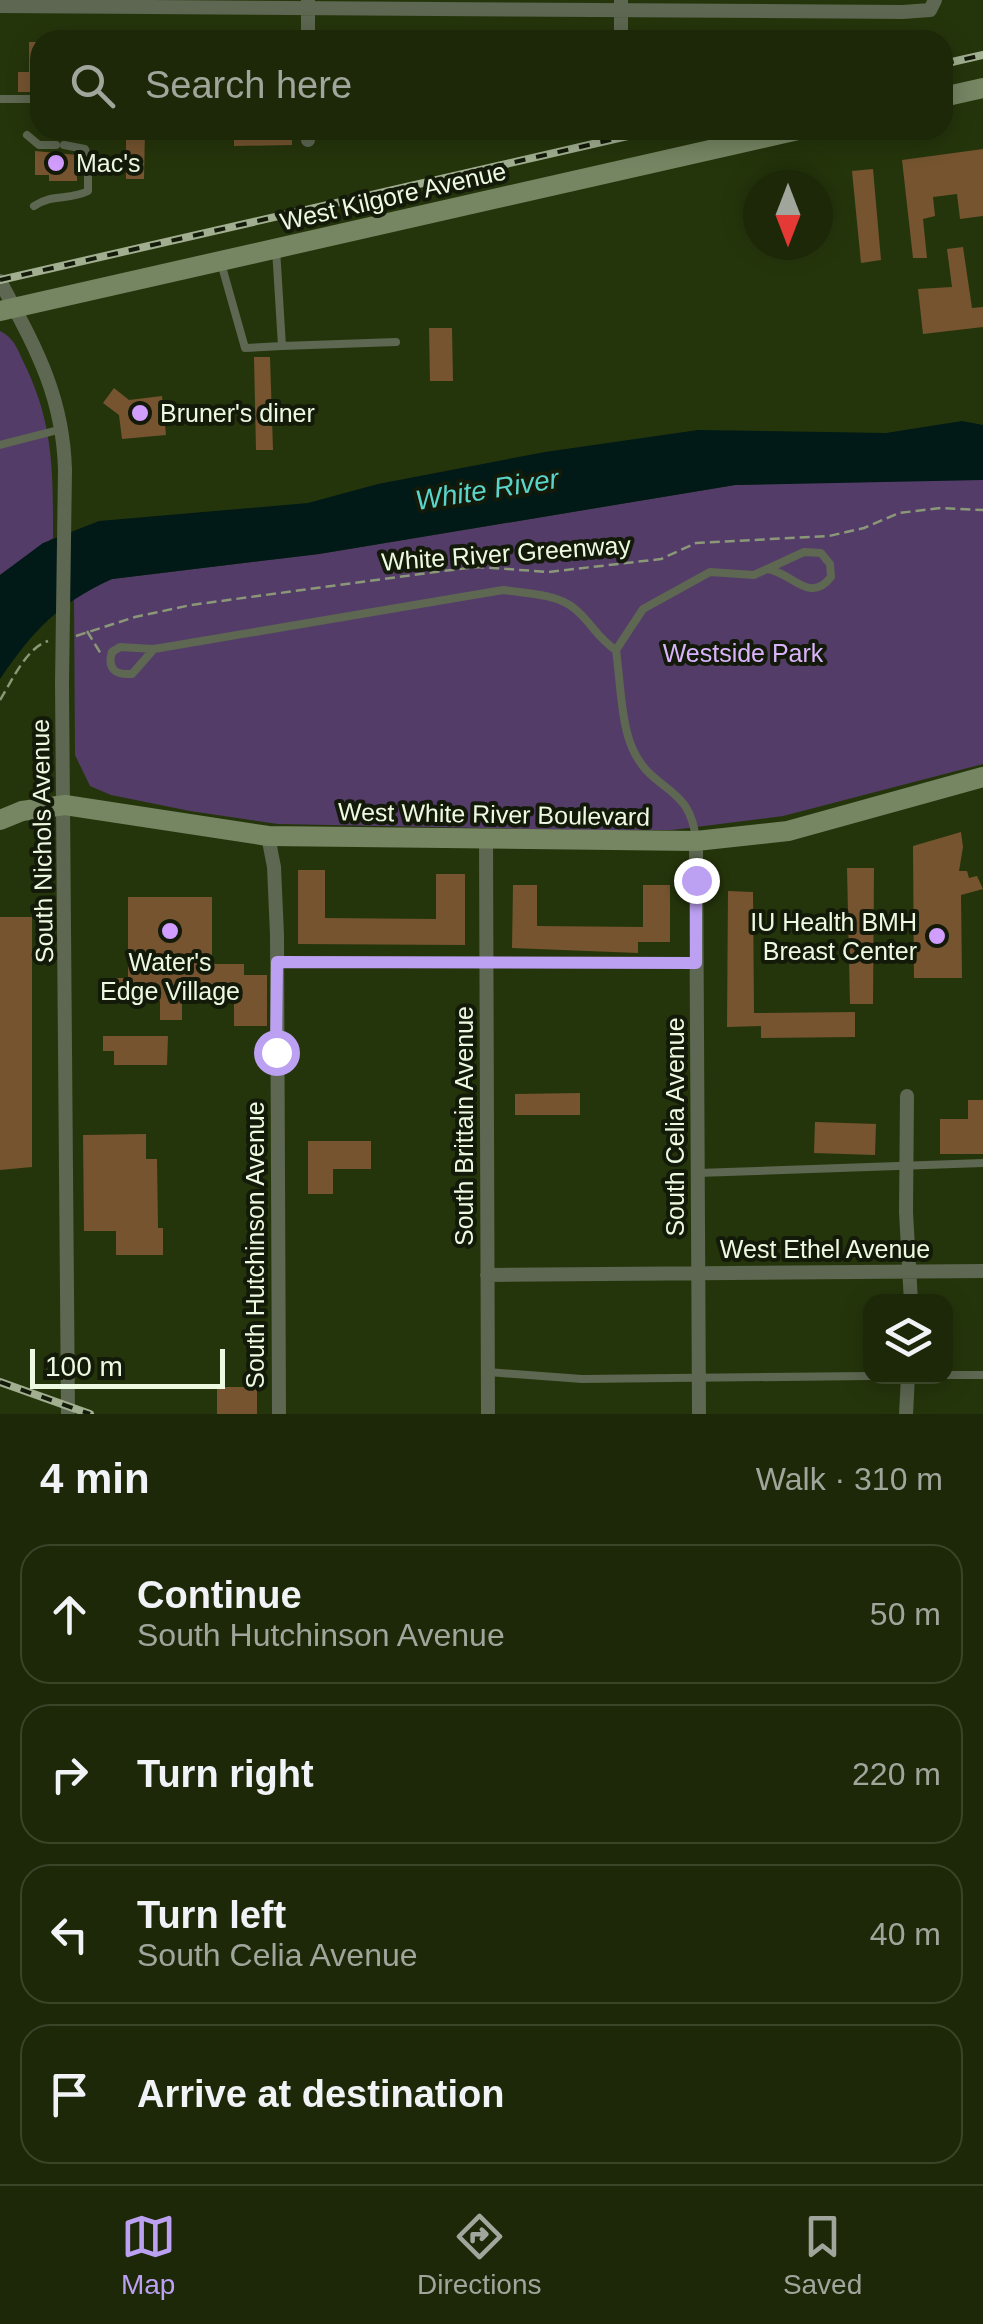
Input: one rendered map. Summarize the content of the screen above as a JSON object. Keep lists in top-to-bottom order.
{
  "streets": {
    "street": [
      "West Kilgore Avenue",
      "West White River Boulevard",
      "South Nichols Avenue",
      "South Brittain Avenue",
      "South Celia Avenue",
      "South Hutchinson Avenue",
      "West Ethel Avenue"
    ],
    "path": ["White River Greenway"]
  },
  "crossings": [
    ["West Kilgore Avenue", "South Nichols Avenue"],
    ["West White River Boulevard", "South Nichols Avenue"],
    ["West White River Boulevard", "South Brittain Avenue"],
    ["West White River Boulevard", "South Celia Avenue"],
    ["West White River Boulevard", "South Hutchinson Avenue"],
    ["South Brittain Avenue", "West Ethel Avenue"],
    ["South Celia Avenue", "West Ethel Avenue"]
  ],
  "water": ["White River"],
  "parks": ["Westside Park"],
  "places": [
    "Mac's",
    "Bruner's diner",
    "Water's Edge Village",
    "IU Health BMH Breast Center"
  ],
  "scale_bar": "100 m",
  "north": "bottom",
  "page": {
    "search": "Search here",
    "scale": "100 m",
    "heading": ["4 min", "Walk · 310 m"],
    "list": [
      ["Continue", "South Hutchinson Avenue", "50 m"],
      ["Turn right", "220 m"],
      ["Turn left", "South Celia Avenue", "40 m"],
      "Arrive at destination"
    ],
    "nav": ["Map", "Directions", "Saved"]
  }
}
